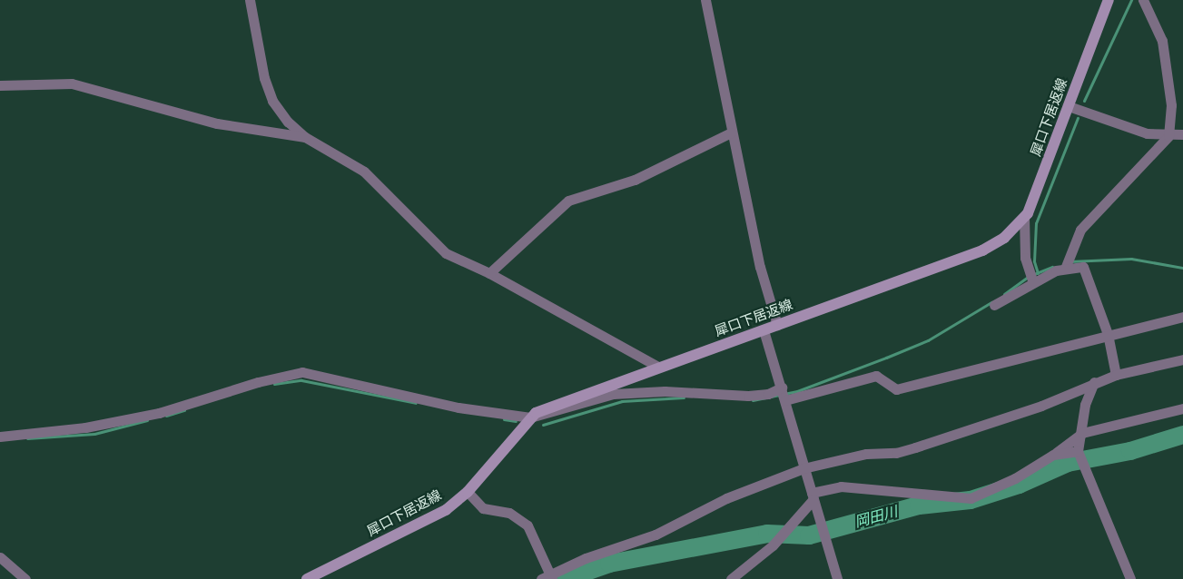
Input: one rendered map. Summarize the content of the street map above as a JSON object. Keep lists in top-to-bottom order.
{
  "streets": {
    "main road": ["犀口下居返線"]
  },
  "water": ["岡田川"]
}
